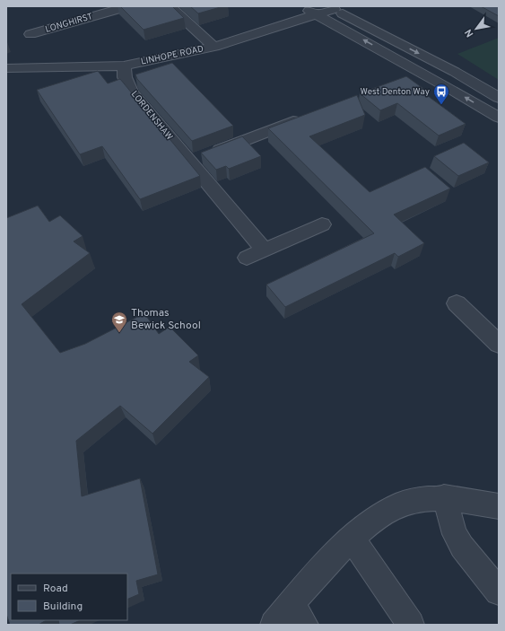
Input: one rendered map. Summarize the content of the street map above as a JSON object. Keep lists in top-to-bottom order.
{
  "streets": {
    "street": ["LONGHIRST", "LINHOPE ROAD", "LORDENSHAW"]
  },
  "crossings": [
    ["LINHOPE ROAD", "LORDENSHAW"]
  ],
  "places": {
    "bus stop": ["West Denton Way"],
    "school or university": ["Thomas Bewick School"]
  },
  "legend": ["Road", "Building"],
  "north": "bottom left"
}
